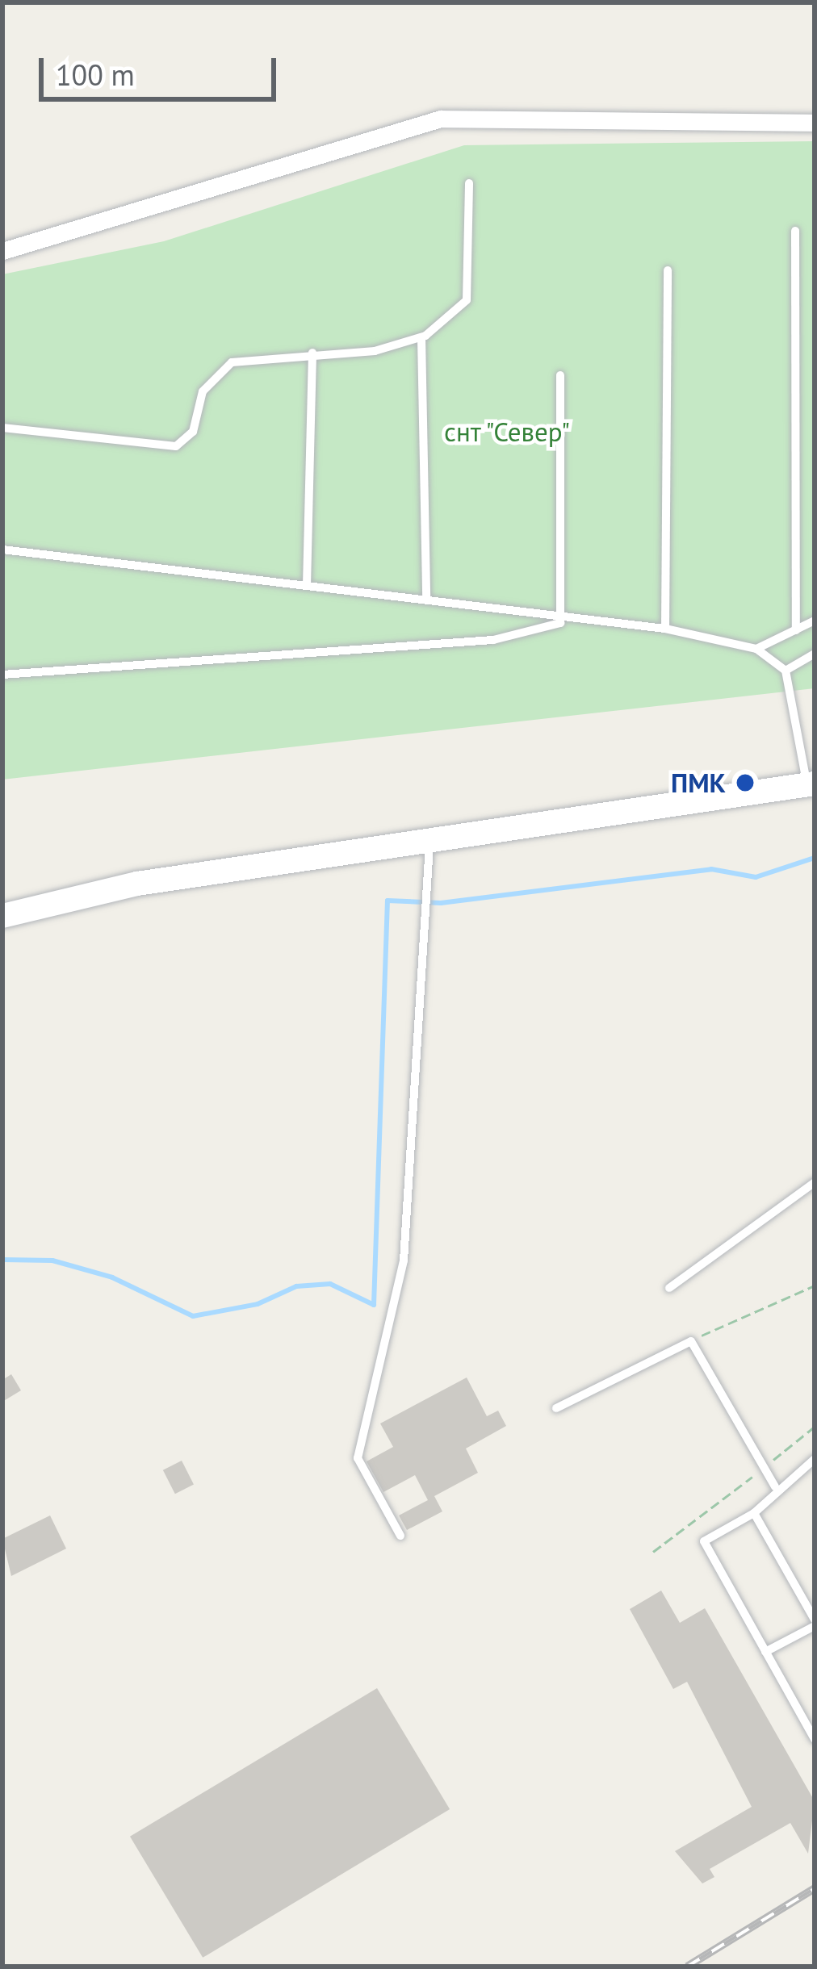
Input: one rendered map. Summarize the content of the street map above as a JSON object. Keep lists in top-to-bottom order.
{
  "parks": ["снт \"Север\""],
  "places": ["ПМК"],
  "scale_bar": "100 m"
}
